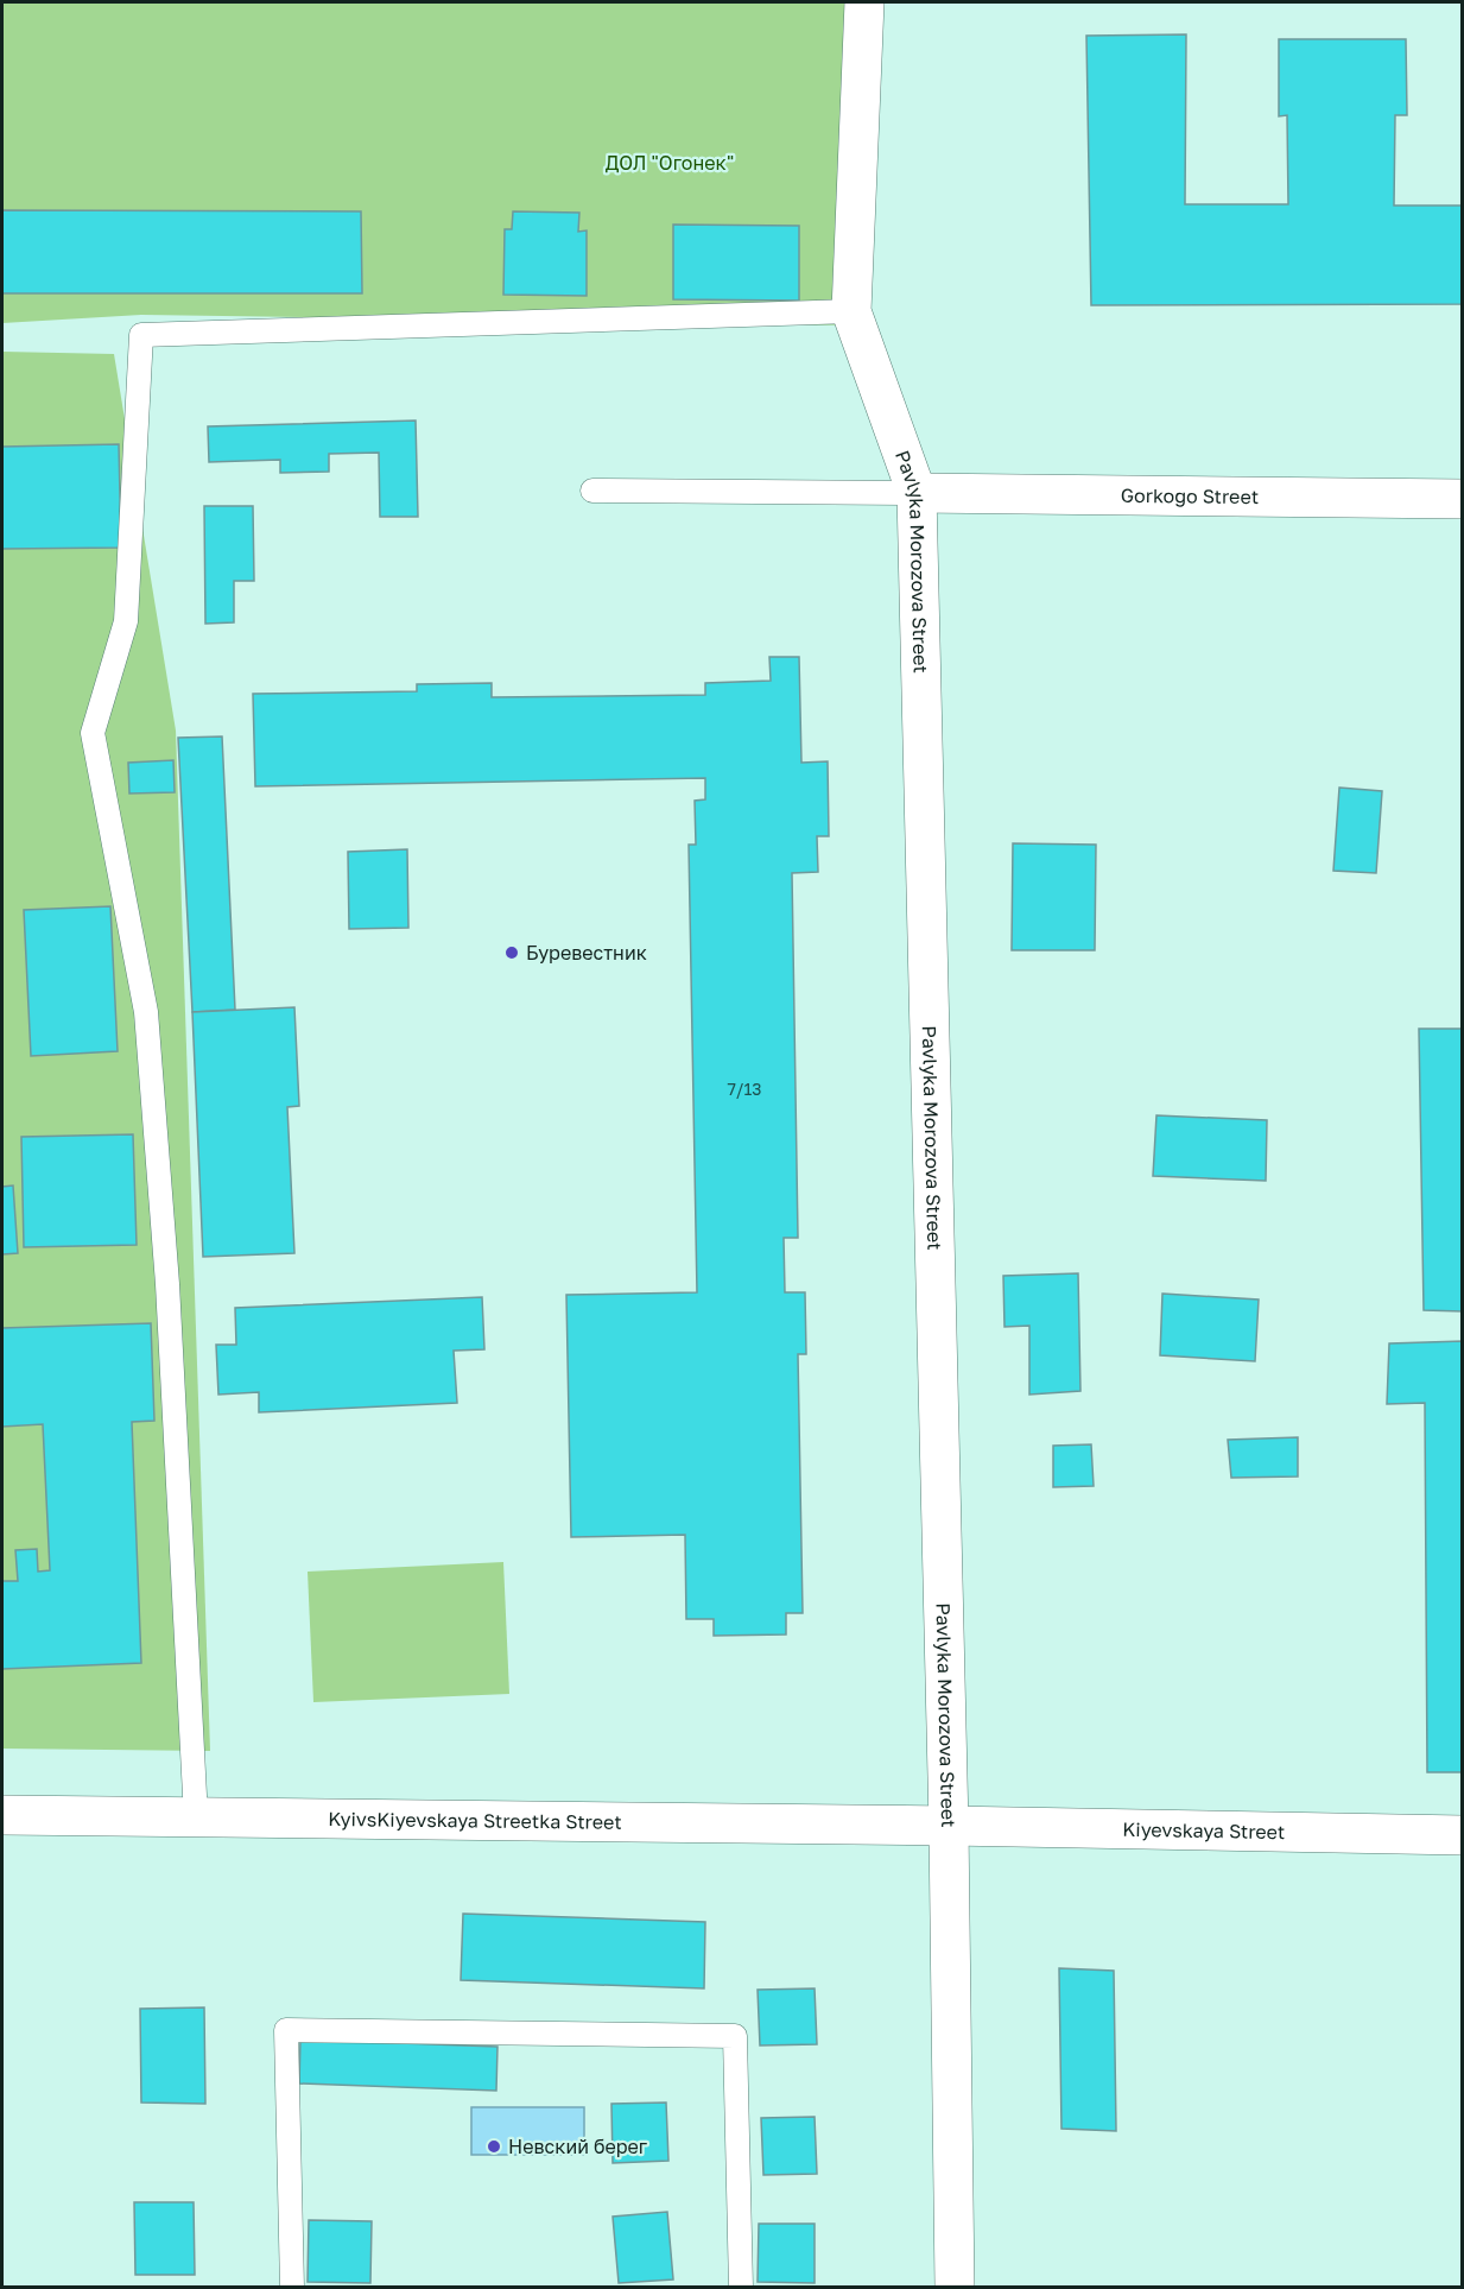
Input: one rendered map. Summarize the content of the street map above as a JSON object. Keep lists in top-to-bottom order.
{
  "streets": {
    "street": [
      "Gorkogo Street",
      "Pavlyka Morozova Street",
      "KyivsKiyevskaya Streetka Street",
      "Kiyevskaya Street"
    ]
  },
  "crossings": [
    ["Gorkogo Street", "Pavlyka Morozova Street"],
    ["Pavlyka Morozova Street", "KyivsKiyevskaya Streetka Street"],
    ["Pavlyka Morozova Street", "Kiyevskaya Street"],
    ["KyivsKiyevskaya Streetka Street", "Kiyevskaya Street"]
  ],
  "parks": ["ДОЛ \"Огонек\""],
  "places": ["Буревестник", "Невский берег"],
  "house_numbers": ["7/13"]
}
